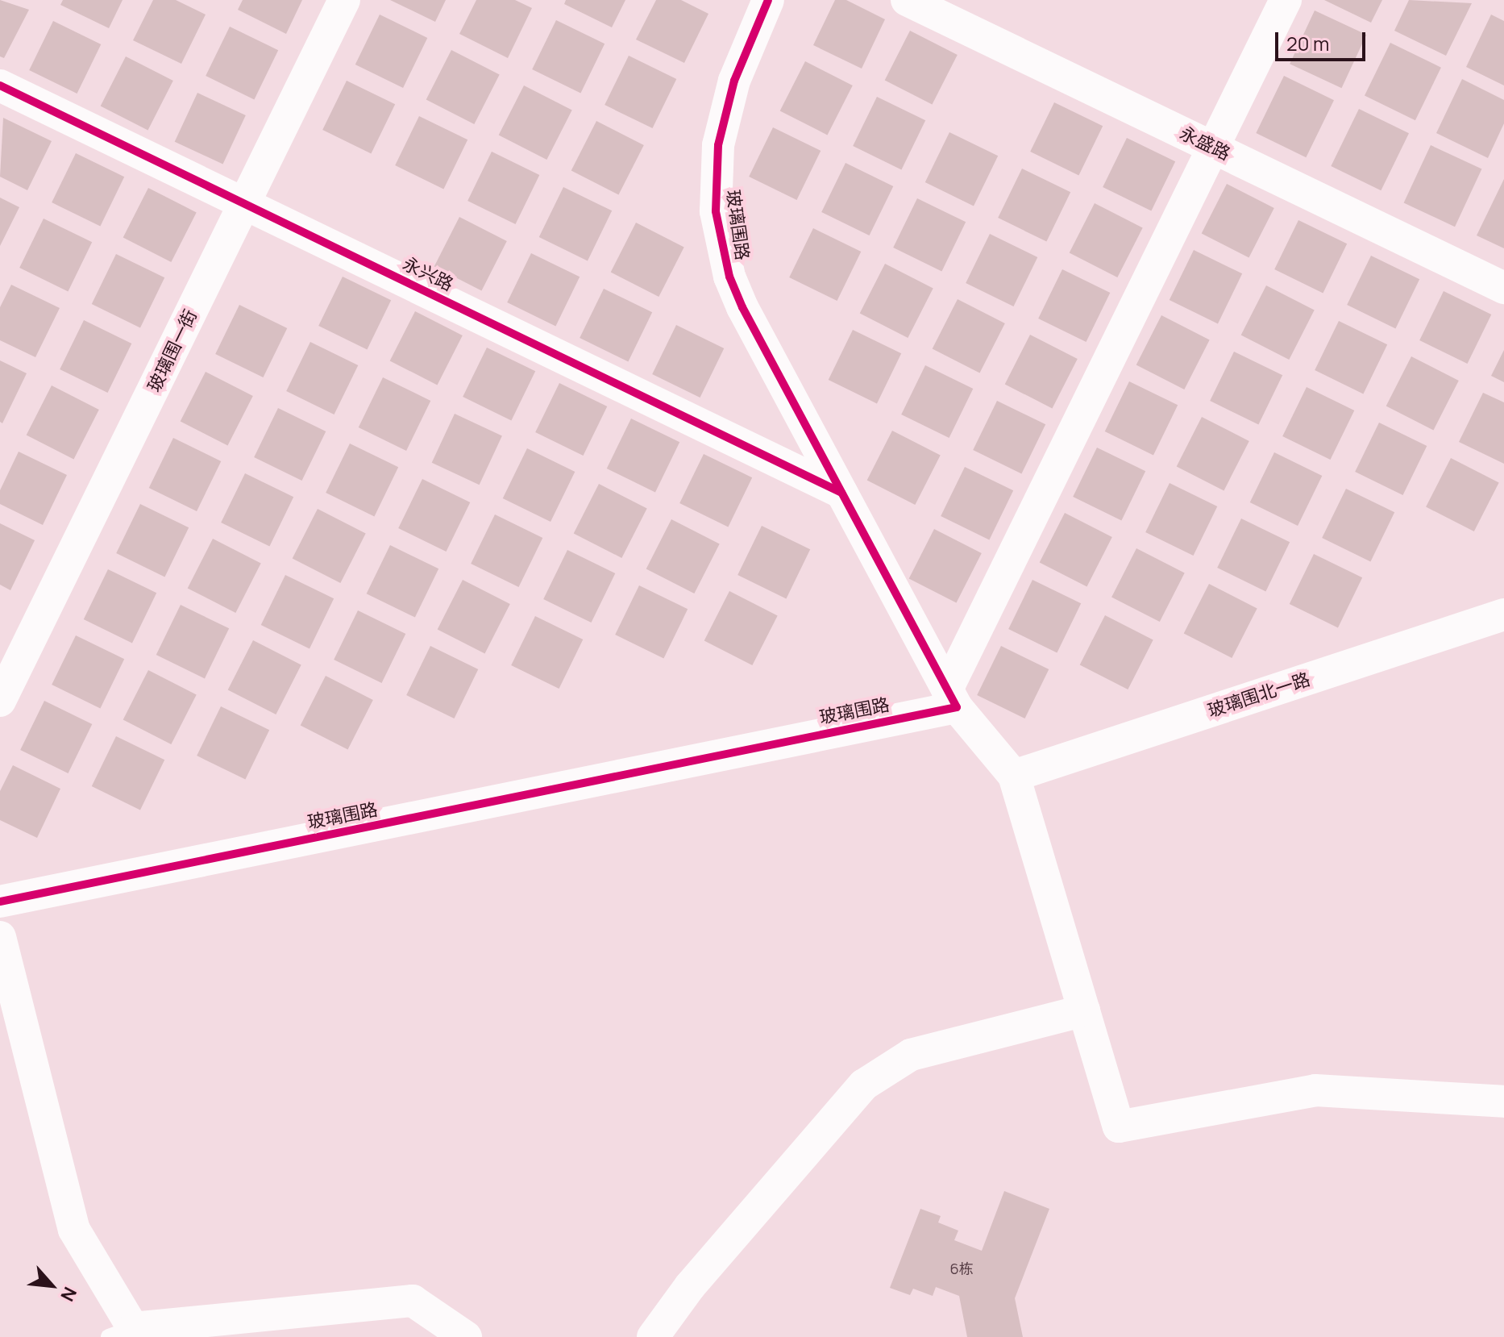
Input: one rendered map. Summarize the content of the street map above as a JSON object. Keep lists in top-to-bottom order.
{
  "streets": {
    "street": [
      "永盛路",
      "玻璃围路",
      "永兴路",
      "玻璃围一街",
      "玻璃围北一路"
    ]
  },
  "crossings": [
    ["玻璃围路", "永兴路"],
    ["永兴路", "玻璃围一街"]
  ],
  "house_numbers": ["6栋"],
  "scale_bar": "20 m",
  "north": "bottom right"
}
